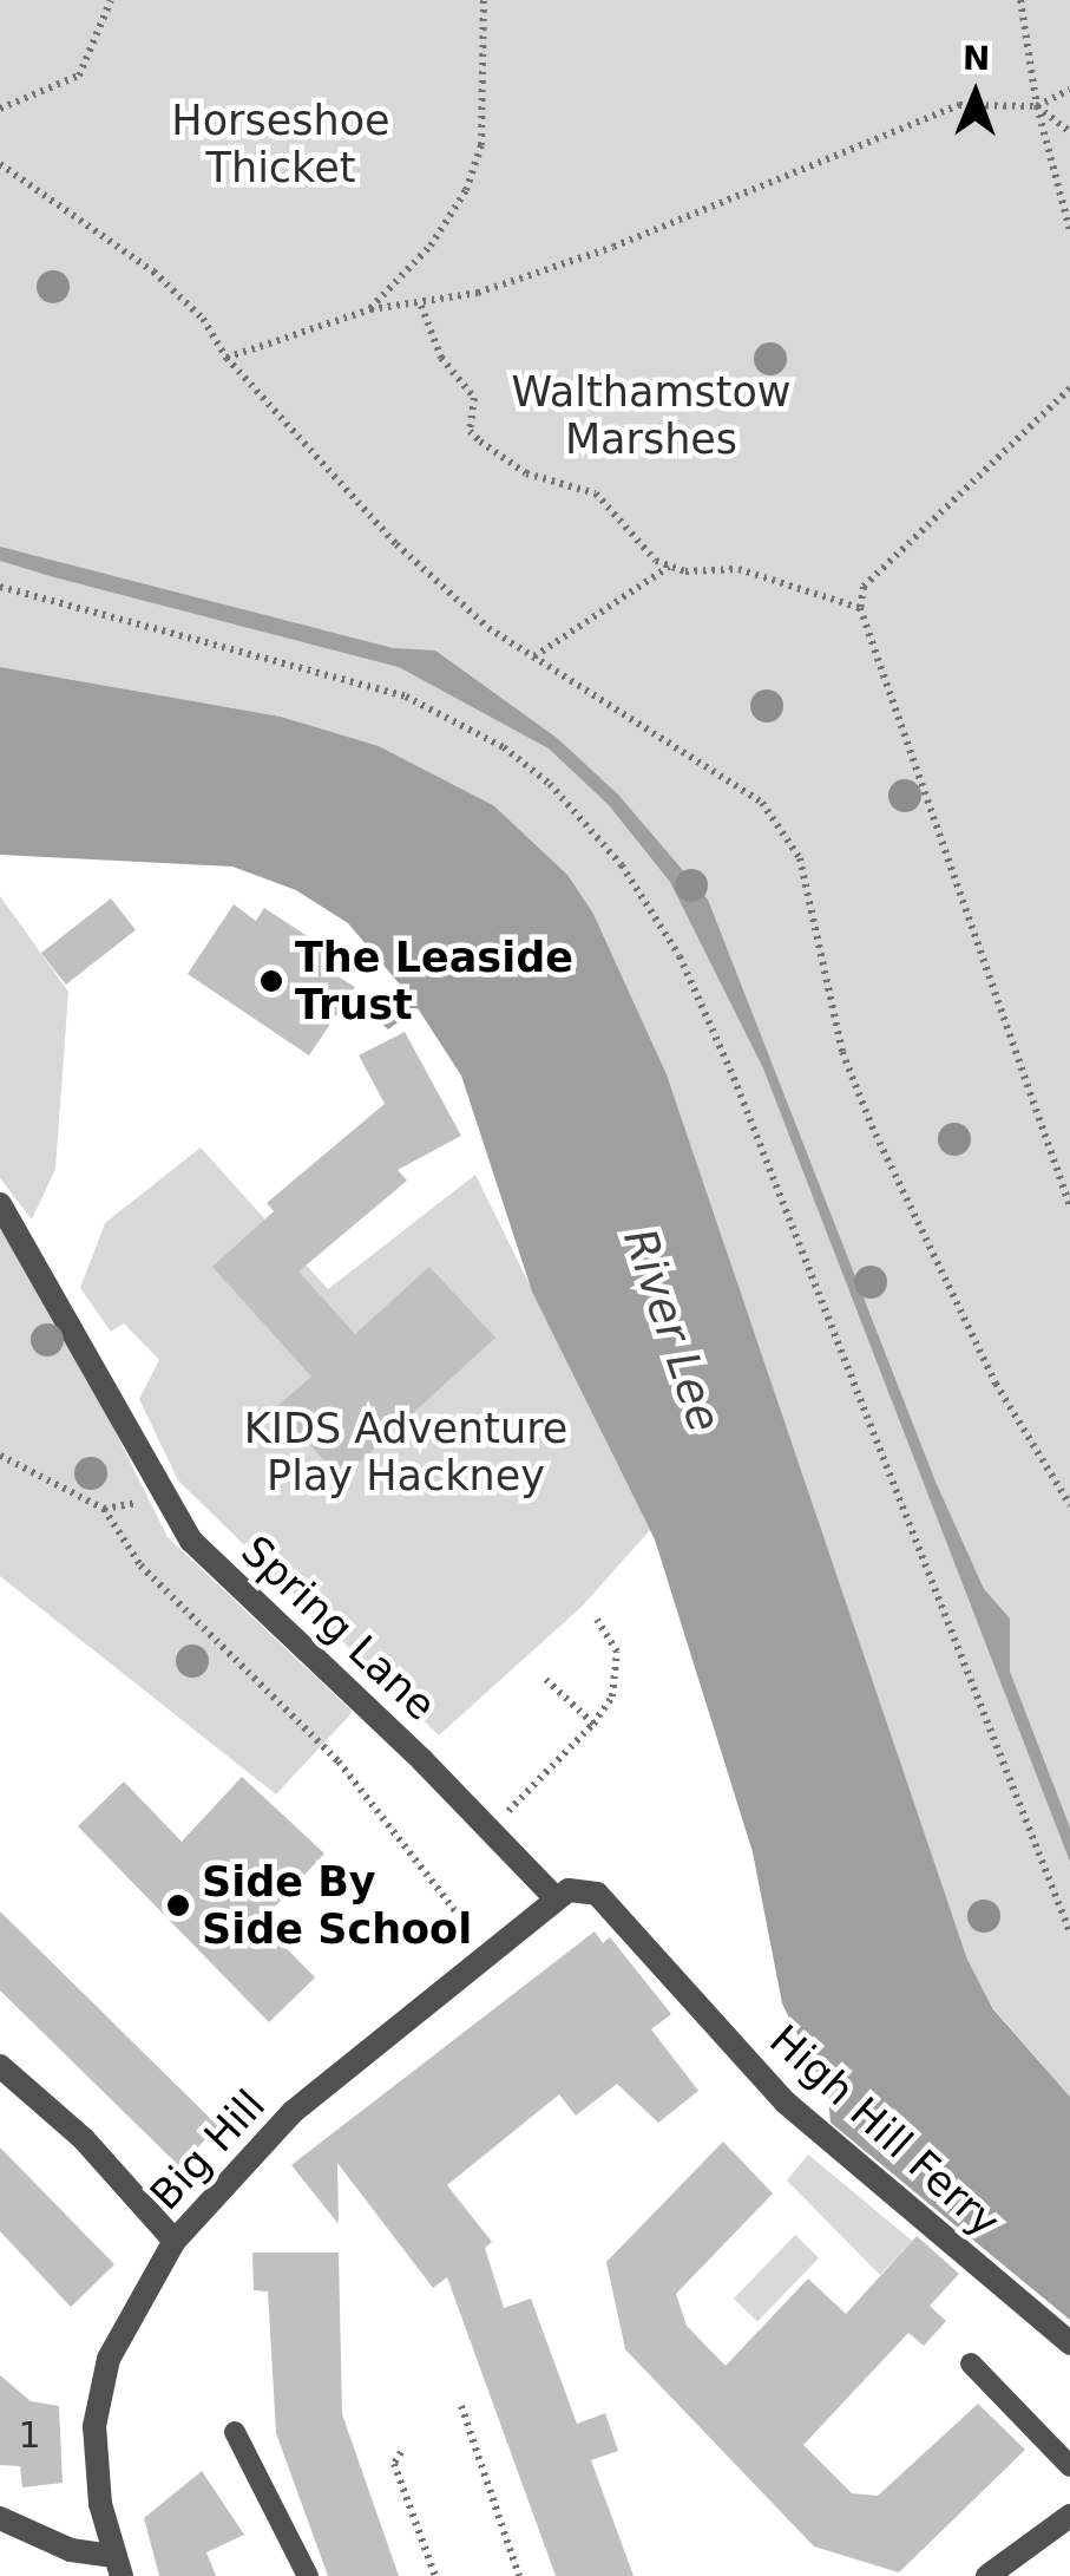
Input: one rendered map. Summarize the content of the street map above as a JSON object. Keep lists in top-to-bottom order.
{
  "streets": {
    "street": ["Spring Lane", "High Hill Ferry", "Big Hill"]
  },
  "crossings": [
    ["Spring Lane", "High Hill Ferry"],
    ["Spring Lane", "Big Hill"],
    ["High Hill Ferry", "Big Hill"]
  ],
  "water": ["River Lee"],
  "parks": ["Horseshoe Thicket", "Walthamstow Marshes", "KIDS Adventure Play Hackney"],
  "places": ["The Leaside Trust", "Side By Side School"],
  "house_numbers": ["1"],
  "north": "top"
}
